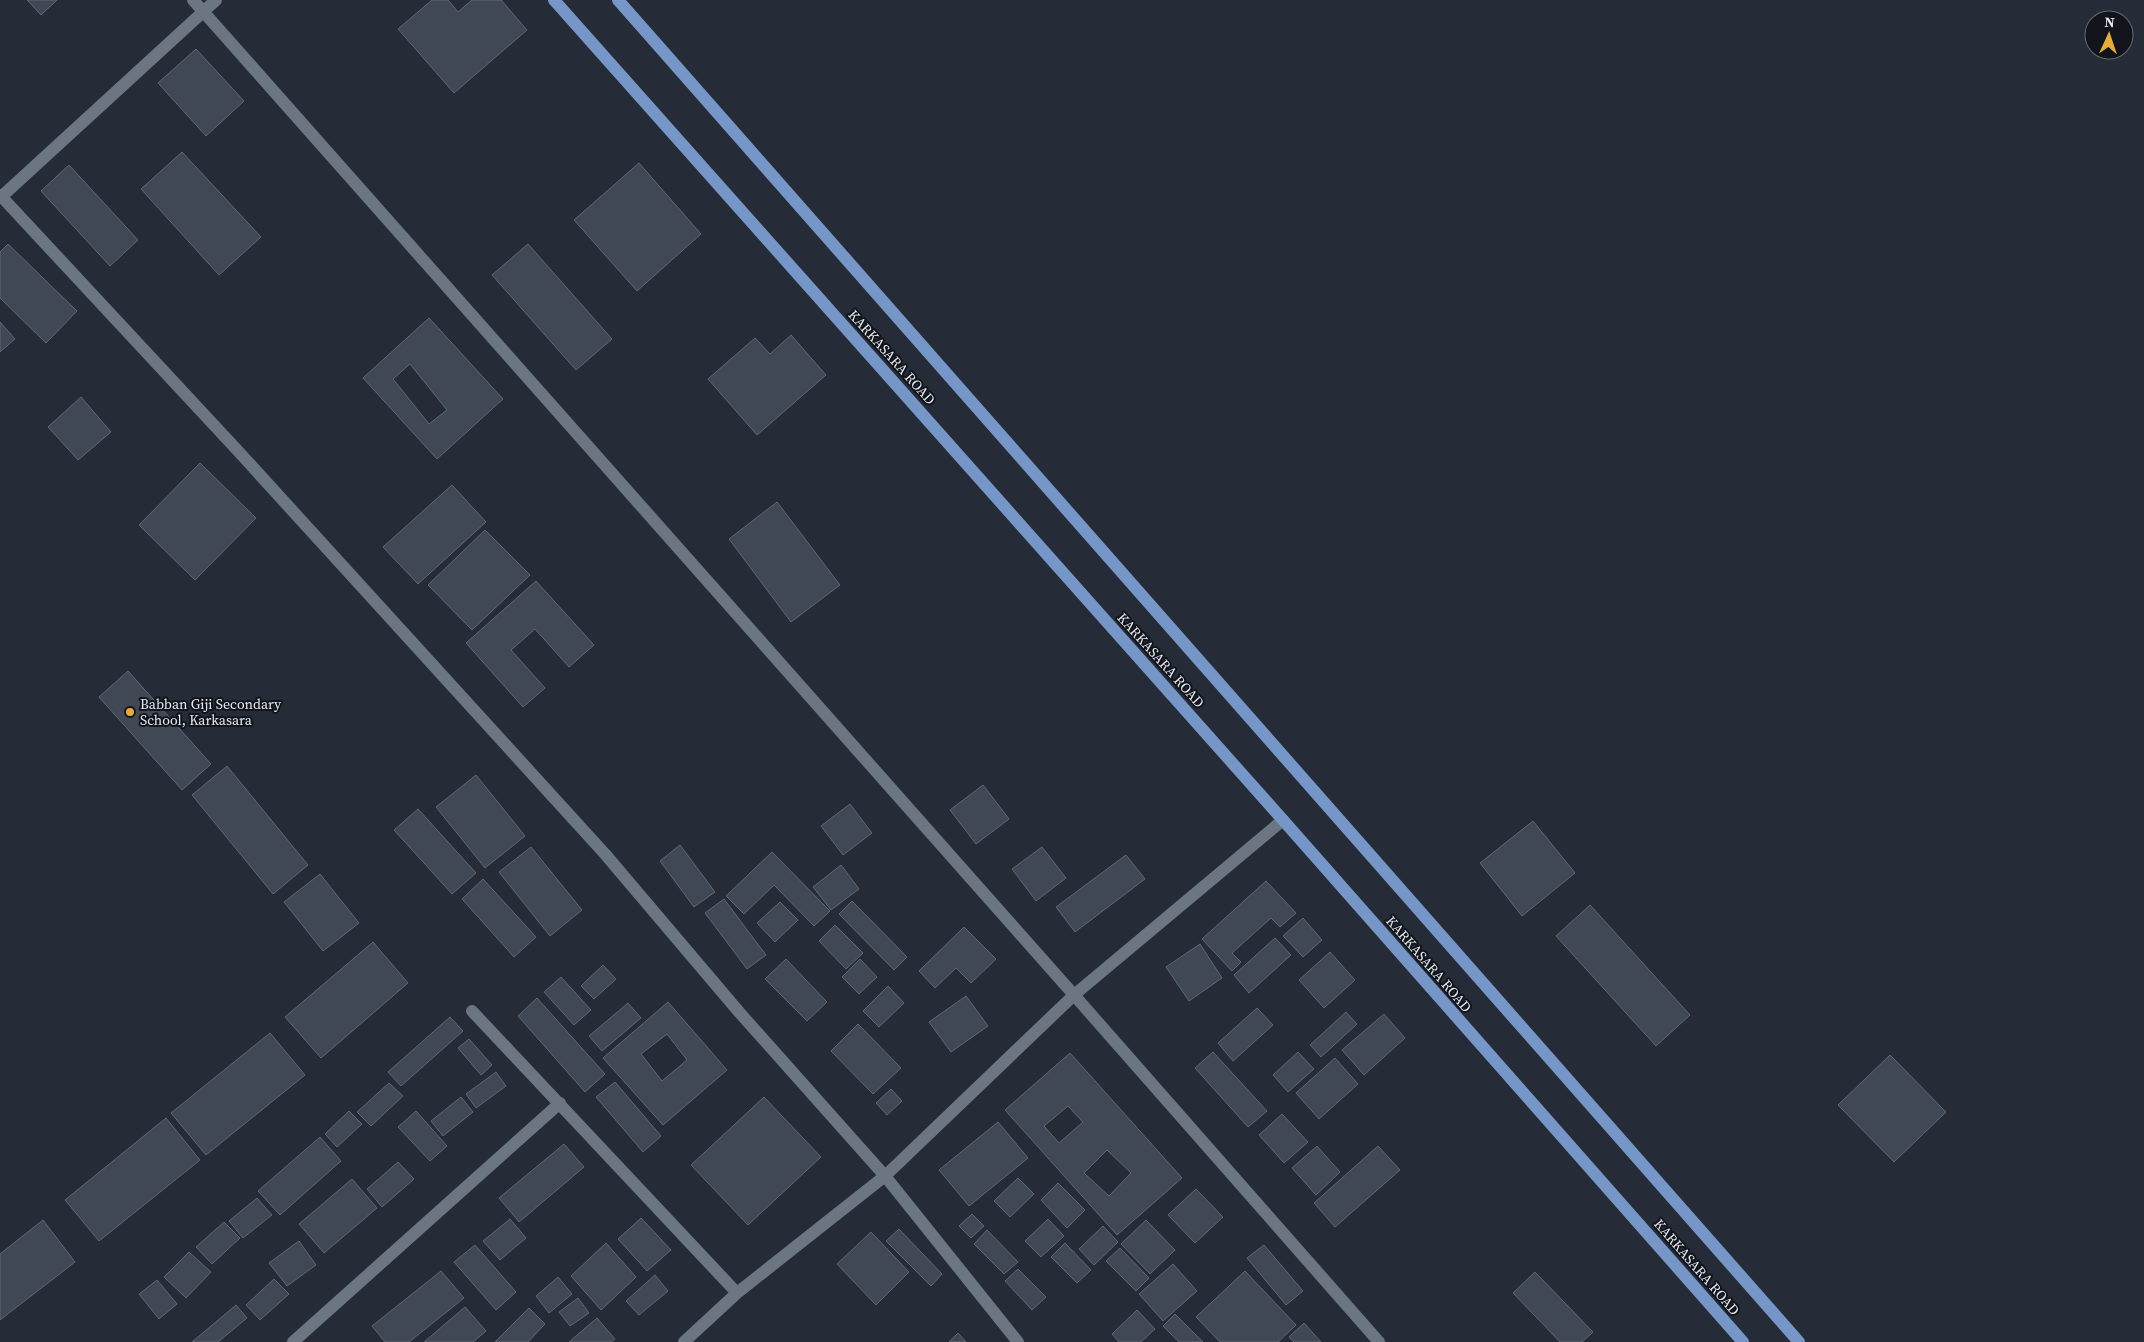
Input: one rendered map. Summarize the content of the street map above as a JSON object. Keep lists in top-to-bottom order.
{
  "streets": {
    "main road": ["KARKASARA ROAD"]
  },
  "places": ["Babban Giji Secondary School, Karkasara"],
  "north": "top"
}
